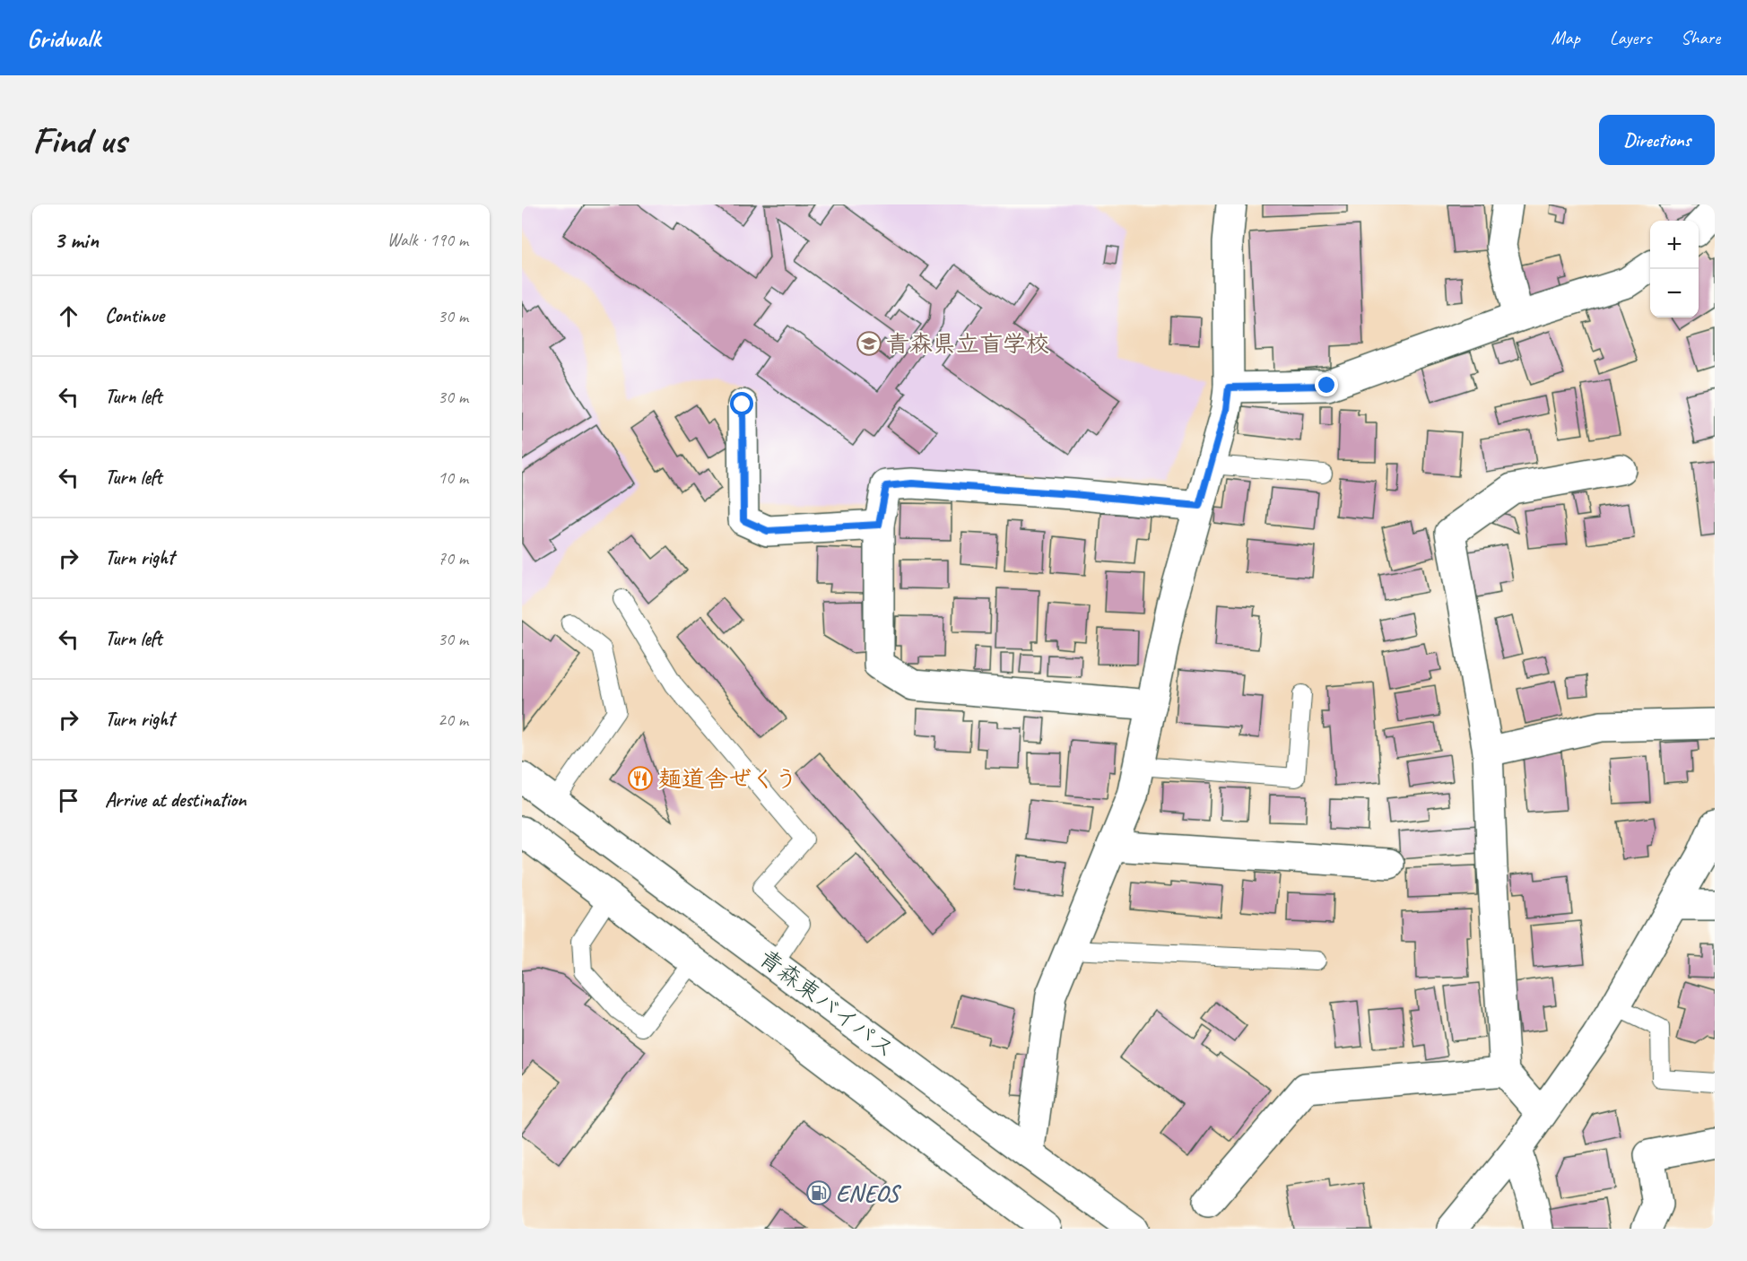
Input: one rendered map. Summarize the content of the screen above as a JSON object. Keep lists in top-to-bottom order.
{
  "streets": {
    "main road": ["青森東バイパス"]
  },
  "places": {
    "school or university": ["青森県立盲学校"],
    "restaurant": ["麺道舎ぜくう"],
    "fuel station": ["ENEOS"]
  },
  "page": {
    "header": "Gridwalk",
    "nav": ["Map", "Layers", "Share"],
    "buttons": "Directions",
    "title": "Find us",
    "heading": ["3 min", "Walk · 190 m"],
    "map_buttons": ["+", "−"],
    "list": [
      ["Continue", "30 m"],
      ["Turn left", "30 m"],
      ["Turn left", "10 m"],
      ["Turn right", "70 m"],
      ["Turn left", "30 m"],
      ["Turn right", "20 m"],
      "Arrive at destination"
    ]
  }
}
